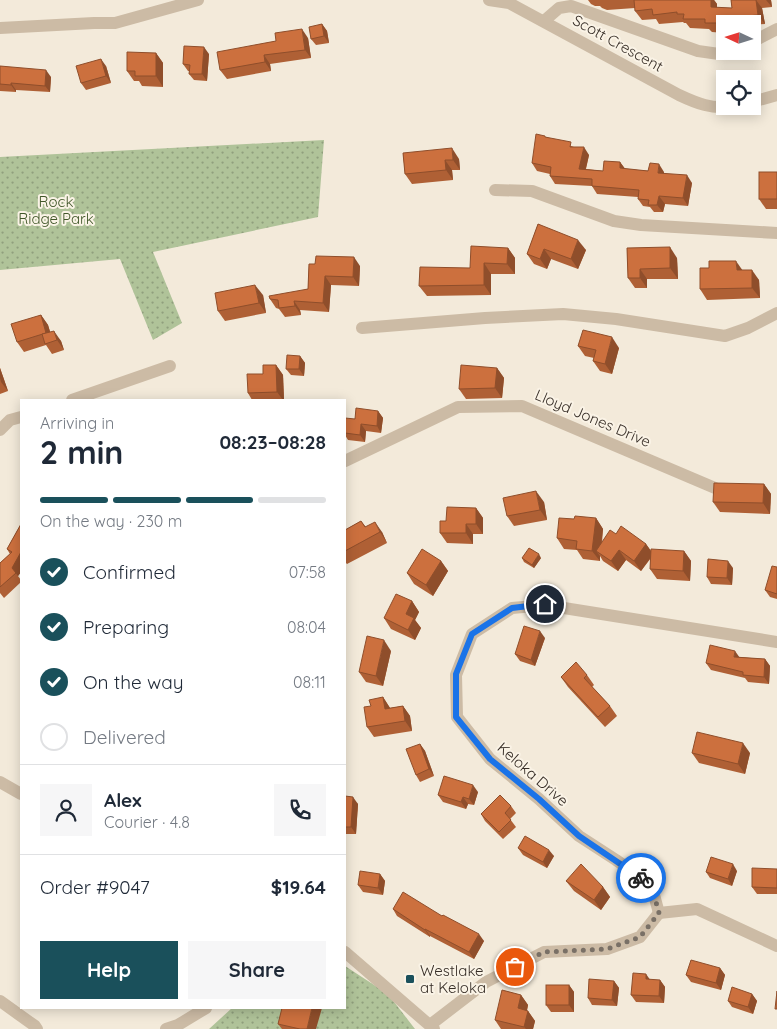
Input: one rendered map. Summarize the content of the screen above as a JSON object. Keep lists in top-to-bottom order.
{
  "streets": {
    "street": ["Scott Crescent", "Lloyd Jones Drive", "Keloka Drive"]
  },
  "parks": ["Rock Ridge Park"],
  "places": {
    "transit": ["Westlake at Keloka"]
  },
  "north": "left",
  "page": {
    "heading": ["2 min", "Arriving in", "08:23–08:28"],
    "panel": [
      "Alex",
      "Courier · 4.8",
      "Order #9047",
      "$19.64"
    ],
    "bar": "On the way · 230 m",
    "list": [
      ["Confirmed", "07:58"],
      ["Preparing", "08:04"],
      ["On the way", "08:11"],
      "Delivered"
    ],
    "buttons": ["Help", "Share"]
  }
}
